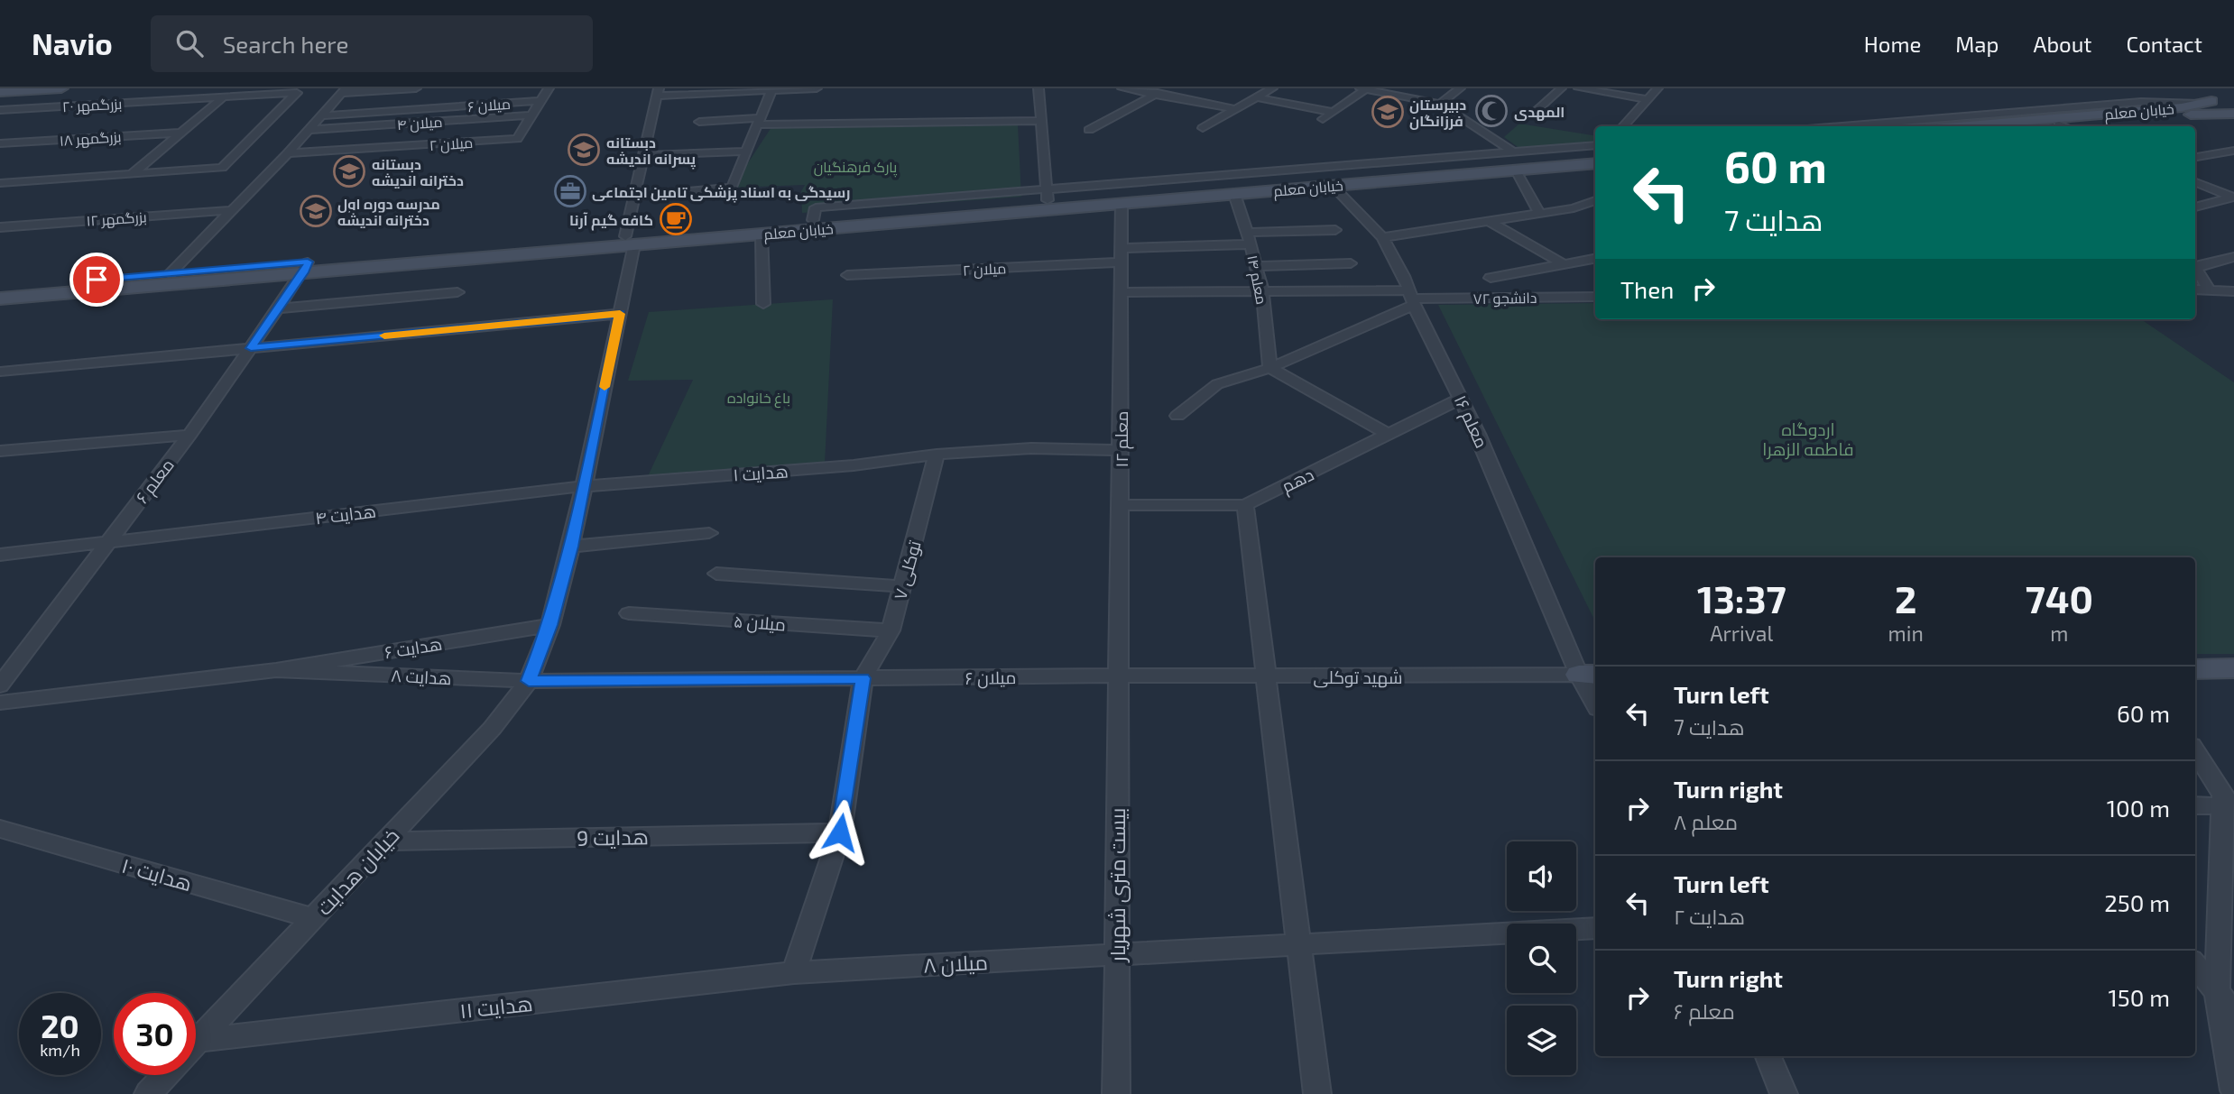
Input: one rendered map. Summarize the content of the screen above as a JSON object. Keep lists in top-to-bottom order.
{
  "streets": {
    "main road": ["خیابان معلم"],
    "street": [
      "بزرگمهر ۲۰",
      "میلان ۶",
      "میلان ۴",
      "بزرگمهر ۱۸",
      "میلان ۲",
      "بزرگمهر ۱۲",
      "معلم ۱۴",
      "دانشجو ۷۲",
      "معلم ۱۶",
      "معلم ۱۲",
      "هدایت ۱",
      "دهم",
      "معلم ۶",
      "هدایت ۴",
      "توکلی ۷",
      "میلان ۵",
      "هدایت ۶",
      "هدایت ۸",
      "شهید توکلی",
      "هدایت 9",
      "خیابان هدایت",
      "هدایت ۱۰",
      "بیست متری شهریار",
      "میلان ۸",
      "هدایت ۱۱"
    ]
  },
  "crossings": [
    ["میلان ۶", "میلان ۲"],
    ["میلان ۶", "معلم ۱۲"],
    ["میلان ۶", "توکلی ۷"],
    ["میلان ۶", "هدایت ۸"],
    ["میلان ۶", "شهید توکلی"],
    ["میلان ۶", "بیست متری شهریار"],
    ["خیابان معلم", "معلم ۱۴"],
    ["خیابان معلم", "معلم ۱۶"],
    ["خیابان معلم", "معلم ۱۲"],
    ["خیابان معلم", "معلم ۶"],
    ["خیابان معلم", "خیابان هدایت"],
    ["میلان ۴", "میلان ۲"],
    ["میلان ۲", "معلم ۱۴"],
    ["میلان ۲", "معلم ۱۲"],
    ["معلم ۱۴", "دانشجو ۷۲"],
    ["دانشجو ۷۲", "معلم ۱۶"],
    ["دانشجو ۷۲", "معلم ۱۲"],
    ["معلم ۱۶", "دهم"],
    ["معلم ۱۶", "شهید توکلی"],
    ["معلم ۱۲", "هدایت ۱"],
    ["معلم ۱۲", "دهم"],
    ["معلم ۱۲", "شهید توکلی"],
    ["معلم ۱۲", "بیست متری شهریار"],
    ["هدایت ۱", "هدایت ۴"],
    ["هدایت ۱", "توکلی ۷"],
    ["هدایت ۱", "خیابان هدایت"],
    ["معلم ۶", "هدایت ۴"],
    ["هدایت ۴", "خیابان هدایت"],
    ["توکلی ۷", "میلان ۵"],
    ["توکلی ۷", "هدایت ۸"],
    ["هدایت ۶", "هدایت ۸"],
    ["هدایت ۶", "خیابان هدایت"],
    ["هدایت ۸", "خیابان هدایت"],
    ["شهید توکلی", "بیست متری شهریار"],
    ["هدایت 9", "خیابان هدایت"],
    ["خیابان هدایت", "هدایت ۱۰"],
    ["خیابان هدایت", "هدایت ۱۱"],
    ["بیست متری شهریار", "میلان ۸"],
    ["میلان ۸", "هدایت ۱۱"]
  ],
  "parks": ["پارک فرهنگیان", "باغ خانواده", "اردوگاه فاطمه الزهرا"],
  "places": {
    "mosque": ["المهدی"],
    "school or university": [
      "دبیرستان فرزانگان",
      "دبستانه پسرانه اندیشه",
      "دبستانه دخترانه اندیشه",
      "مدرسه دوره اول دخترانه اندیشه"
    ],
    "office": ["رسیدگی به اسناد پزشکی تامین اجتماعی"],
    "cafe": ["کافه گیم آرنا"]
  },
  "page": {
    "header": "Navio",
    "search": "Search here",
    "nav": [
      "Home",
      "Map",
      "About",
      "Contact"
    ],
    "turn": ["60 m", "هدایت 7"],
    "then": "Then",
    "eta": [
      "13:37",
      "Arrival",
      "2",
      "min",
      "740",
      "m"
    ],
    "list": [
      {
        "name": "Turn left",
        "note": "هدایت 7",
        "value": "60 m"
      },
      {
        "name": "Turn right",
        "note": "معلم ۸",
        "value": "100 m"
      },
      {
        "name": "Turn left",
        "note": "هدایت ۲",
        "value": "250 m"
      },
      {
        "name": "Turn right",
        "note": "معلم ۶",
        "value": "150 m"
      }
    ],
    "speed": "20 km/h",
    "limit": "30"
  }
}
